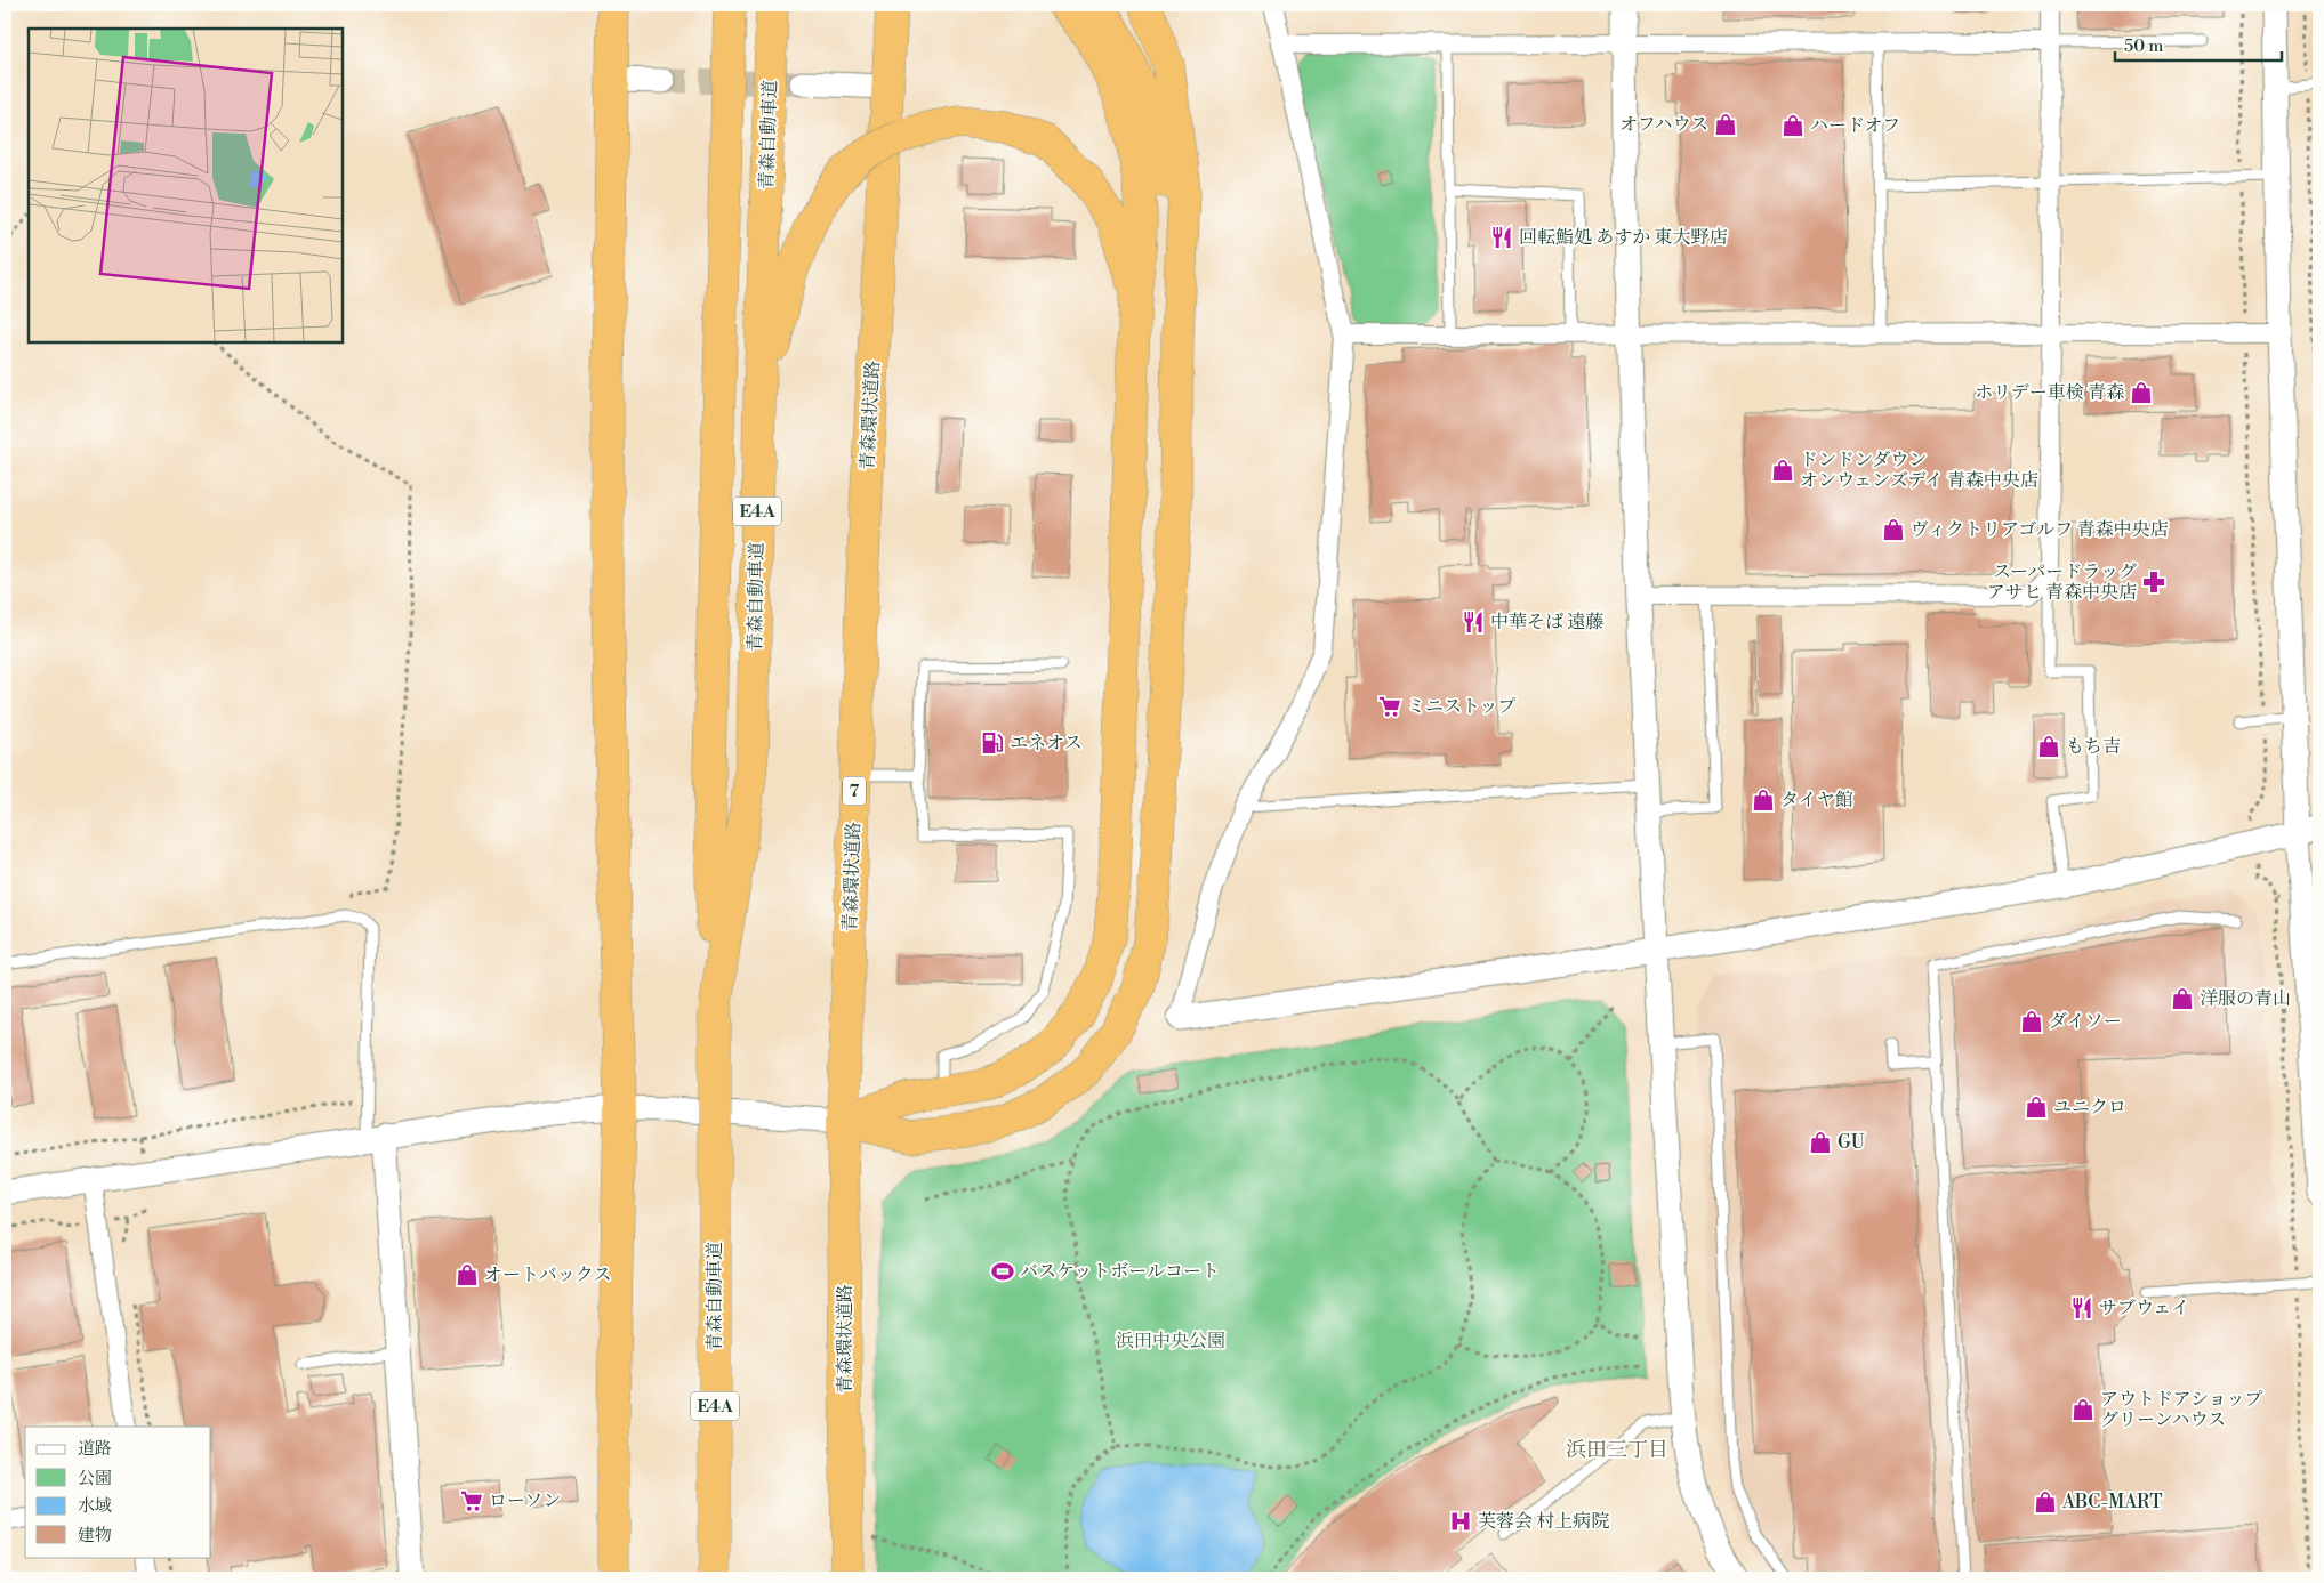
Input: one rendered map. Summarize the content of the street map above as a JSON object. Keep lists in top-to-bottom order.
{
  "streets": {
    "highway": [
      "青森自動車道",
      "青森環状道路",
      "E4A",
      "7"
    ]
  },
  "districts": ["浜田三丁目"],
  "parks": ["浜田中央公園"],
  "places": {
    "shop": [
      "オフハウス",
      "ハードオフ",
      "ホリデー車検 青森",
      "ドンドンダウン オンウェンズデイ 青森中央店",
      "ヴィクトリアゴルフ 青森中央店",
      "もち吉",
      "タイヤ館",
      "洋服の青山",
      "ダイソー",
      "ユニクロ",
      "GU",
      "オートバックス",
      "アウトドアショップ グリーンハウス",
      "ABC-MART"
    ],
    "restaurant": ["回転鮨処 あすか 東大野店", "中華そば 遠藤", "サブウェイ"],
    "pharmacy": ["スーパードラッグ アサヒ 青森中央店"],
    "supermarket": ["ミニストップ", "ローソン"],
    "fuel station": ["エネオス"],
    "sports": ["バスケットボールコート"],
    "hospital": ["芙蓉会 村上病院"]
  },
  "legend": [
    "道路",
    "公園",
    "水域",
    "建物"
  ],
  "scale_bar": "50 m"
}
